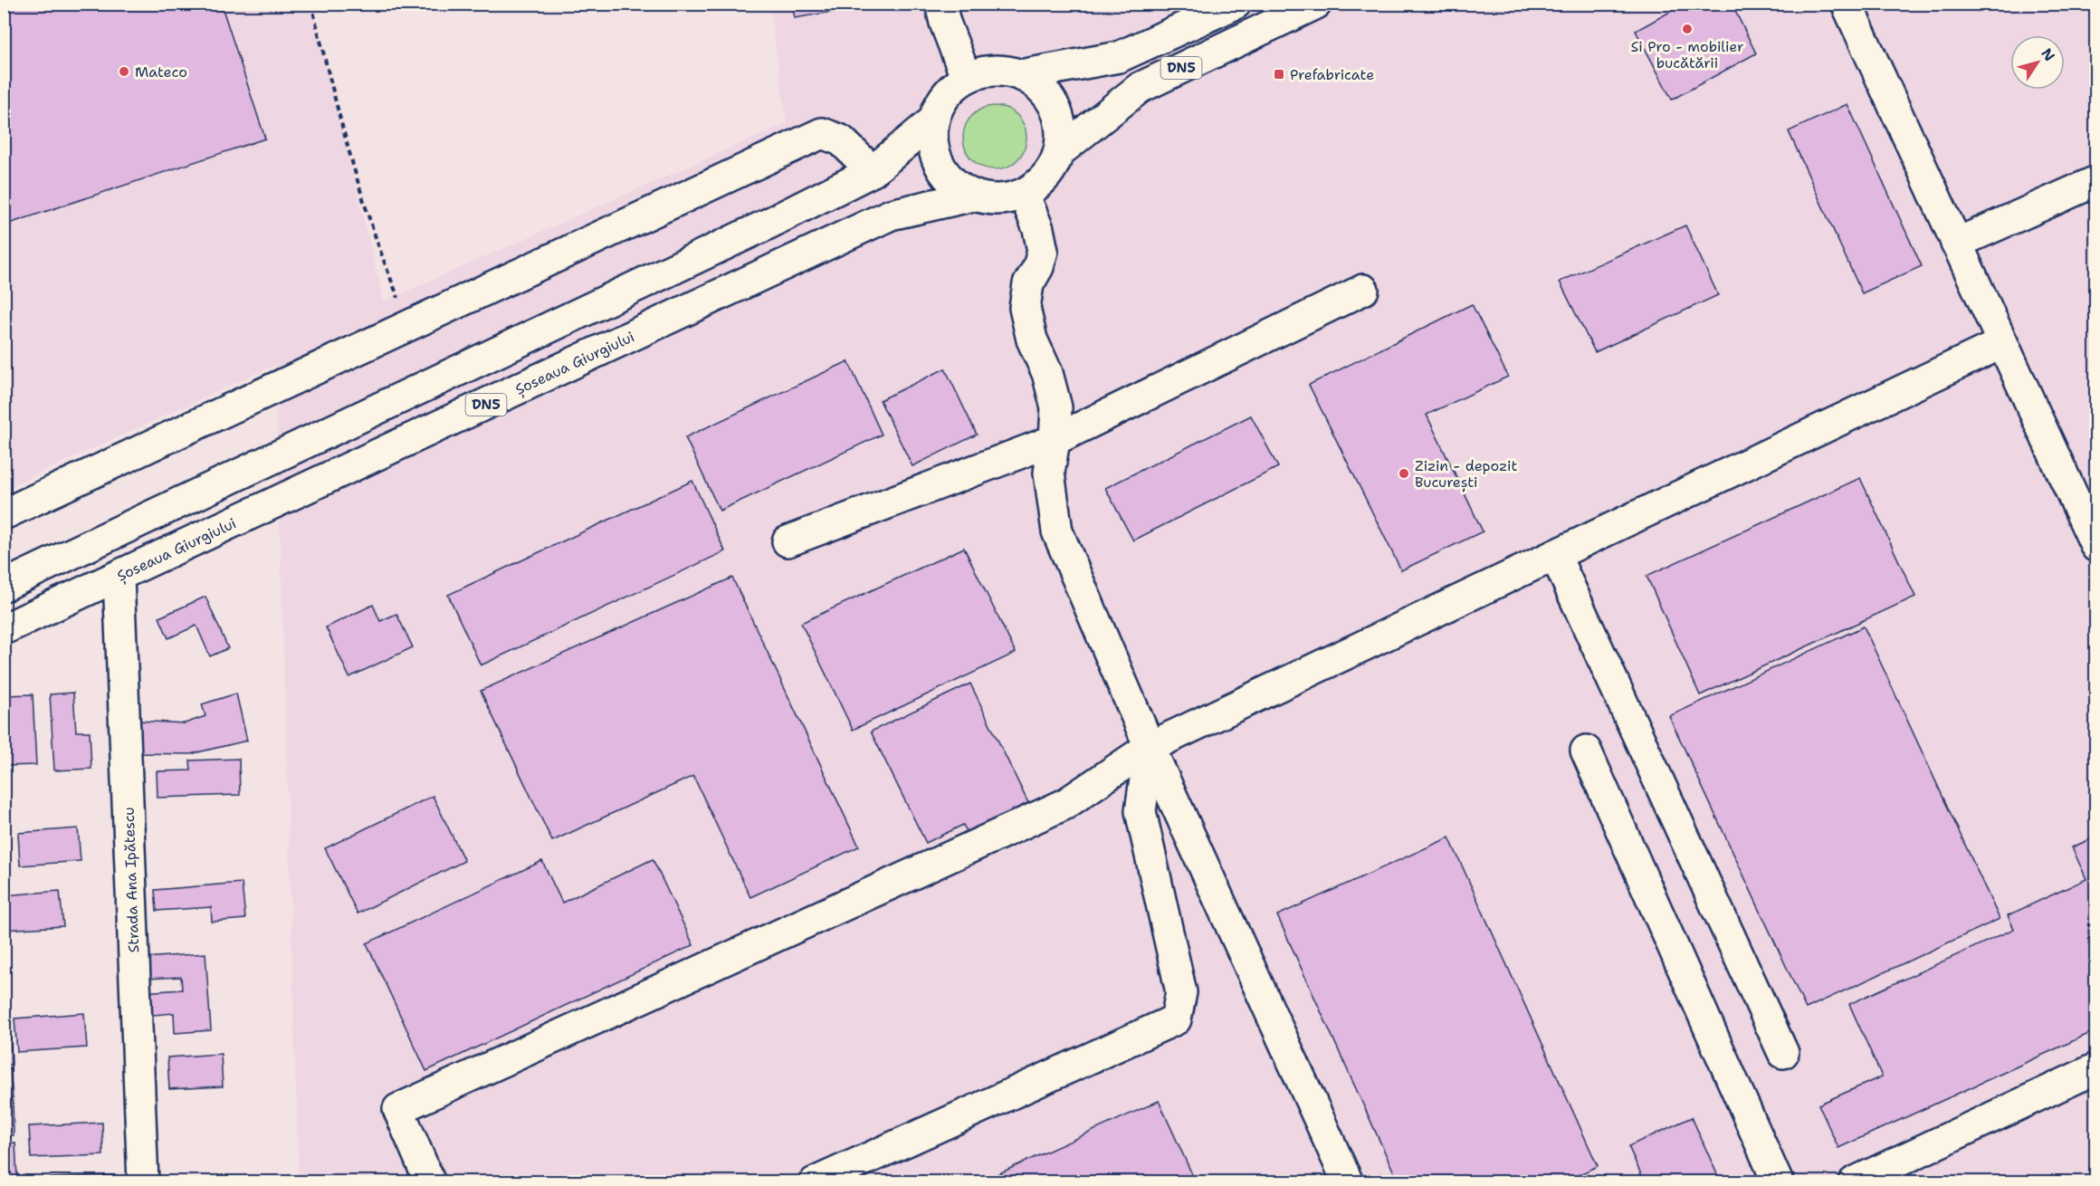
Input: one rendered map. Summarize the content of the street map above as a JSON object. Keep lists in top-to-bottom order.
{
  "streets": {
    "main road": ["DN5", "Șoseaua Giurgiului", "Strada Ana Ipătescu"]
  },
  "crossings": [
    ["Șoseaua Giurgiului", "Strada Ana Ipătescu"]
  ],
  "places": {
    "other": ["Si Pro - mobilier bucătării", "Mateco", "Zizin - depozit București"],
    "transit": ["Prefabricate"]
  },
  "north": "top right"
}
